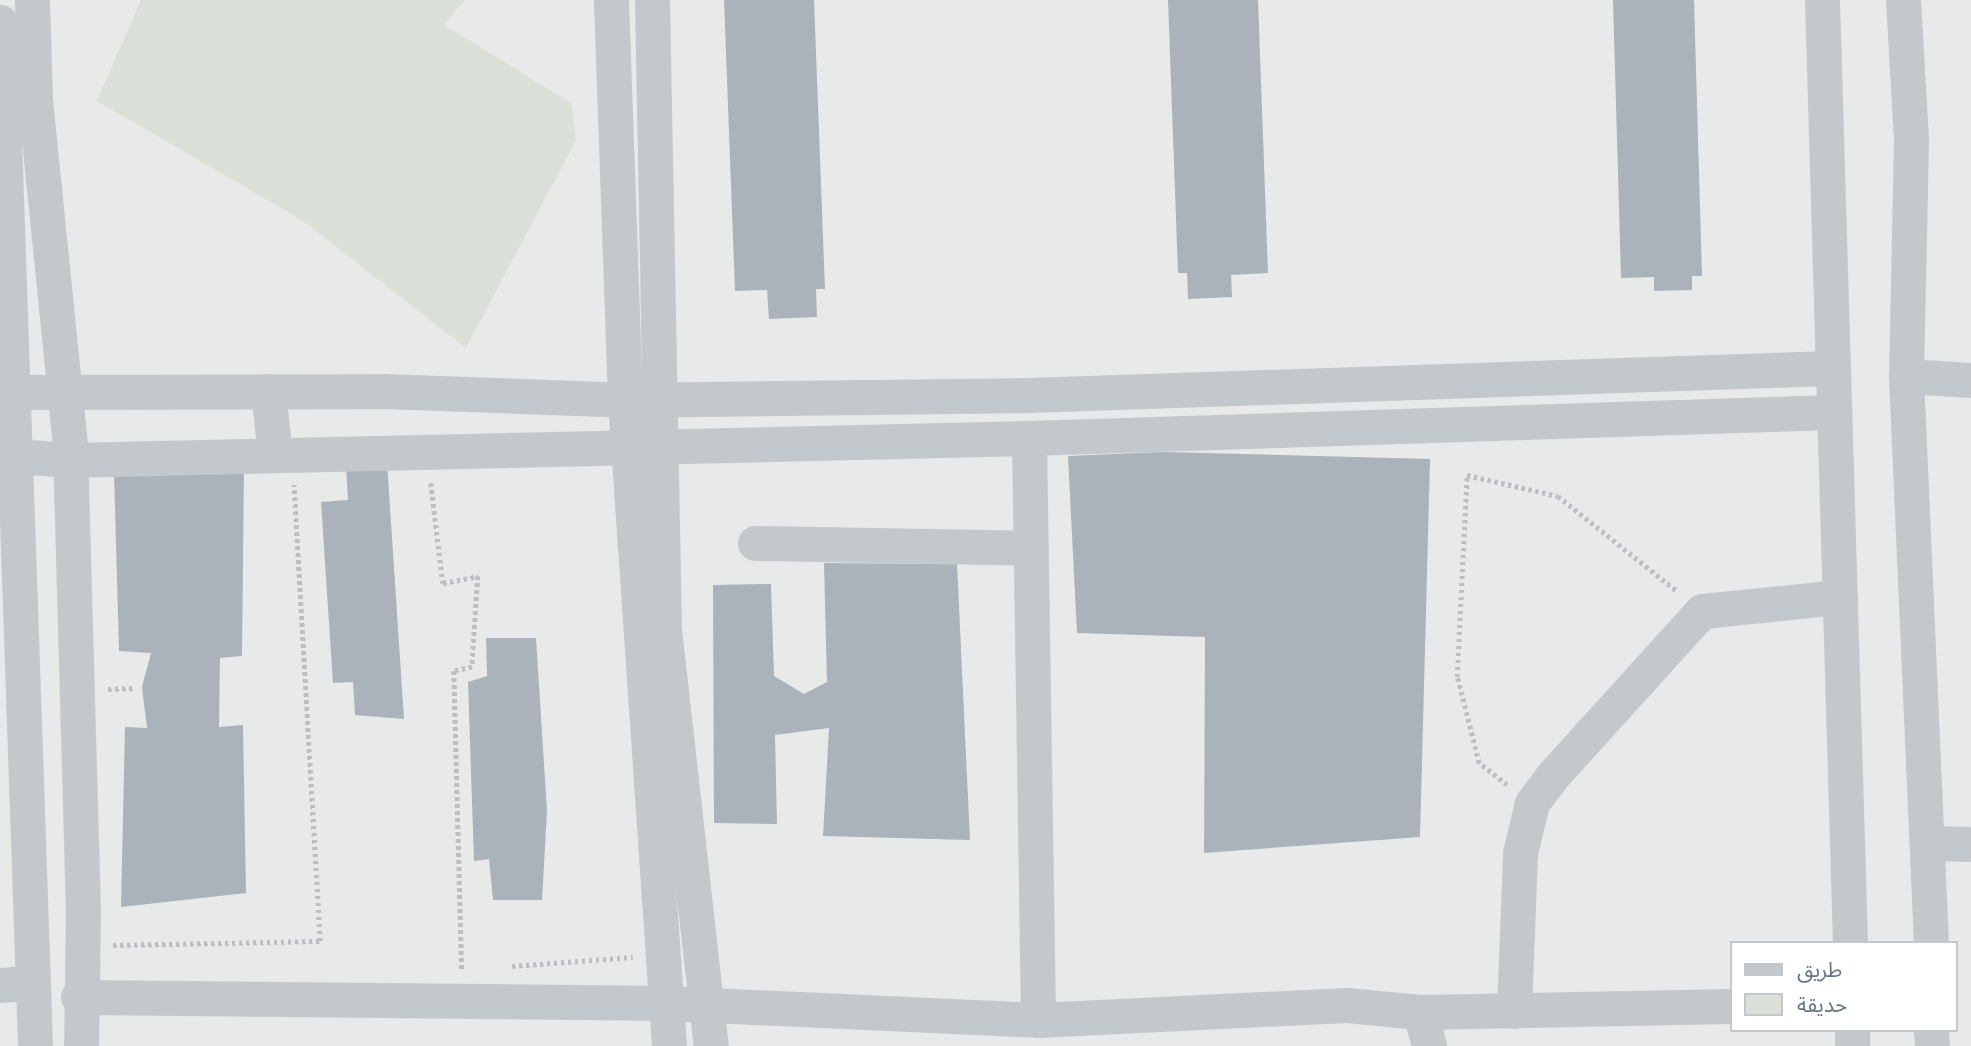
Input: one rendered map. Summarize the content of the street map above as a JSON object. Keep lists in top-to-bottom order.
{
  "legend": ["طريق", "حديقة"]
}
